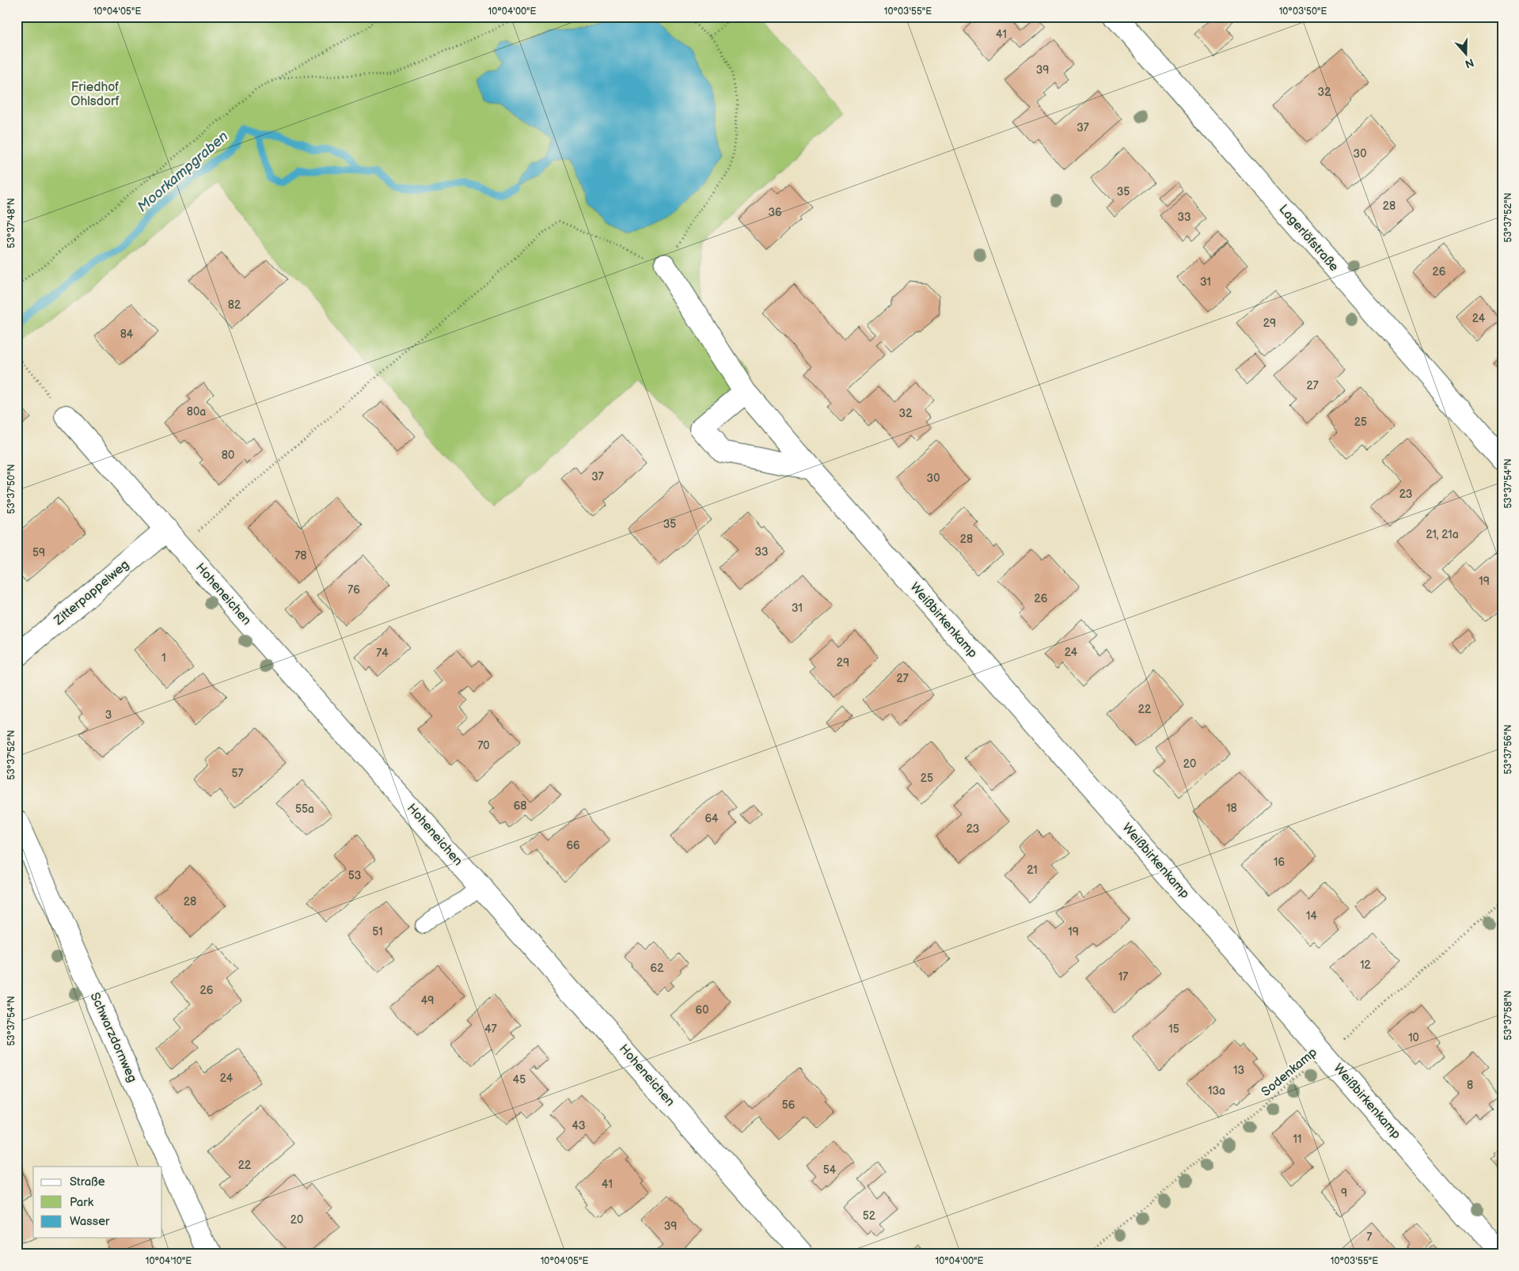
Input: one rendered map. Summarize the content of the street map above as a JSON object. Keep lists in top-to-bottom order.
{
  "streets": {
    "street": [
      "Lagerlöfstraße",
      "Zitterpappelweg",
      "Hoheneichen",
      "Weißbirkenkamp",
      "Schwarzdornweg"
    ],
    "path": ["Sodenkamp"]
  },
  "crossings": [
    ["Zitterpappelweg", "Hoheneichen"],
    ["Weißbirkenkamp", "Sodenkamp"]
  ],
  "water": ["Moorkampgraben"],
  "parks": ["Friedhof Ohlsdorf"],
  "house_numbers": [
    "41",
    "39",
    "32",
    "37",
    "30",
    "35",
    "28",
    "36",
    "33",
    "26",
    "31",
    "82",
    "24",
    "29",
    "84",
    "27",
    "80a",
    "32",
    "25",
    "80",
    "37",
    "30",
    "23",
    "35",
    "21, 21a",
    "28",
    "33",
    "59",
    "78",
    "19",
    "76",
    "26",
    "31",
    "24",
    "74",
    "1",
    "29",
    "27",
    "22",
    "3",
    "70",
    "20",
    "57",
    "25",
    "68",
    "18",
    "55a",
    "64",
    "23",
    "66",
    "16",
    "21",
    "53",
    "28",
    "14",
    "51",
    "19",
    "12",
    "62",
    "17",
    "26",
    "49",
    "60",
    "47",
    "15",
    "10",
    "13",
    "24",
    "45",
    "8",
    "13a",
    "56",
    "43",
    "11",
    "22",
    "54",
    "41",
    "9",
    "52",
    "20",
    "39",
    "7"
  ],
  "legend": ["Straße", "Park", "Wasser"],
  "north": "bottom",
  "coordinates": [
    "10°04'05\"E",
    "10°04'00\"E",
    "10°03'55\"E",
    "10°03'50\"E",
    "53°37'52\"N",
    "53°37'48\"N",
    "53°37'54\"N",
    "53°37'50\"N",
    "53°37'56\"N",
    "53°37'58\"N",
    "10°04'10\"E"
  ]
}
